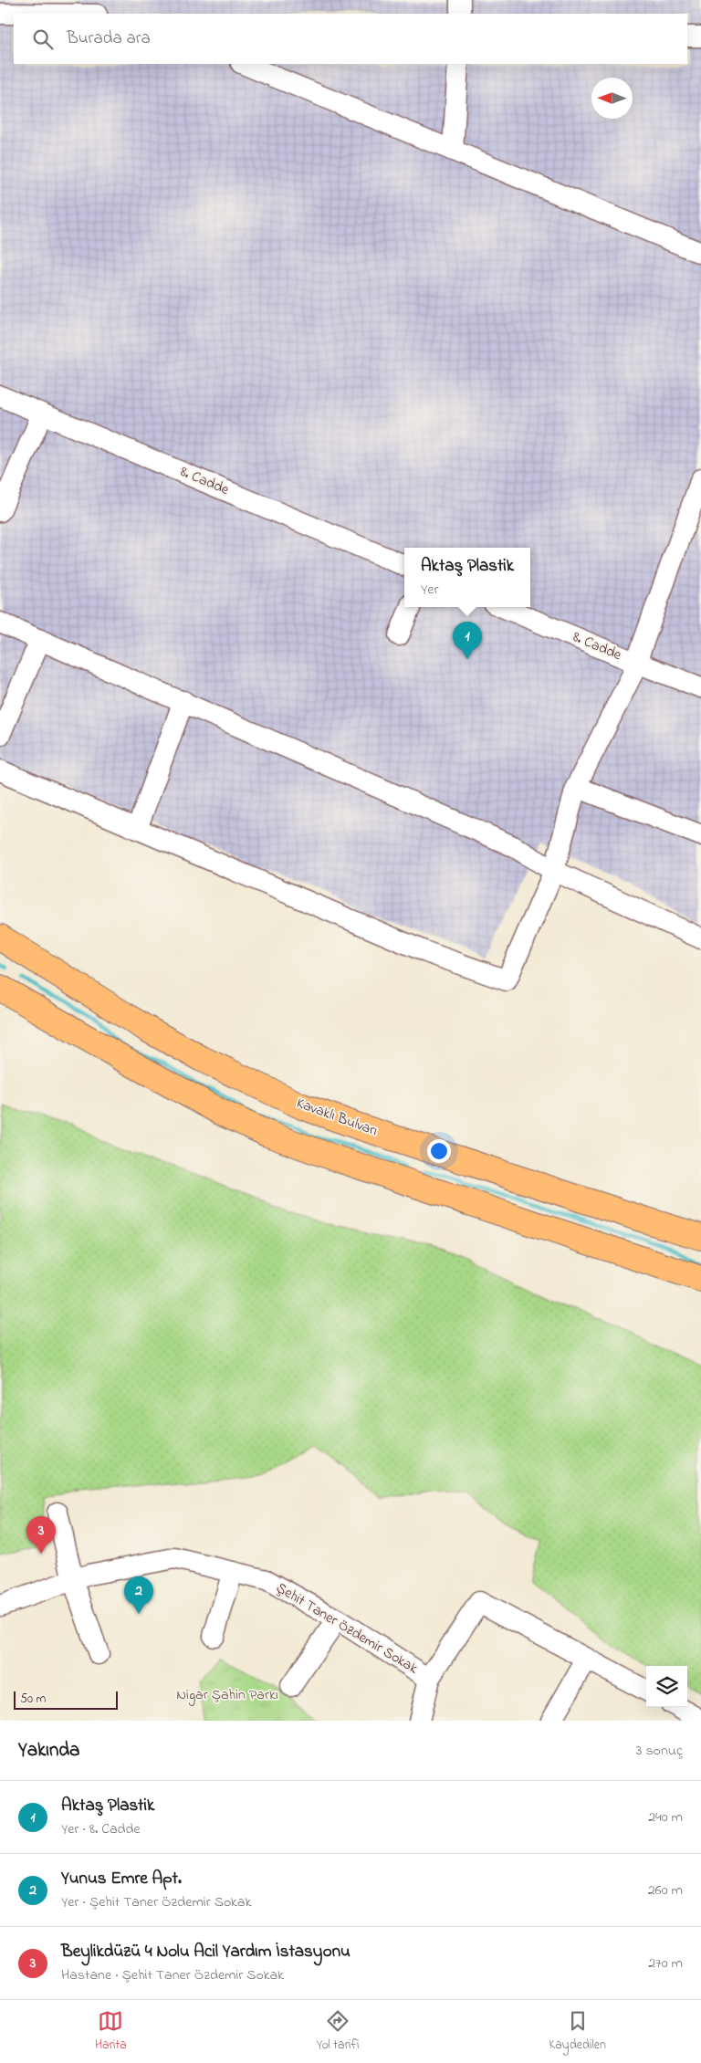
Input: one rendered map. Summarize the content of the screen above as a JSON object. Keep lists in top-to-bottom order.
{
  "streets": {
    "main road": ["Kavaklı Bulvarı"],
    "street": ["8. Cadde", "Şehit Taner Özdemir Sokak"]
  },
  "parks": ["Nigar Şahin Parkı"],
  "scale_bar": "50 m",
  "north": "left",
  "page": {
    "search": "Burada ara",
    "popup": ["Aktaş Plastik", "Yer"],
    "pins": ["1", "3", "2"],
    "scale": "50 m",
    "heading": ["Yakında", "3 sonuç"],
    "list": [
      {
        "mark": "1",
        "name": "Aktaş Plastik",
        "note": "Yer · 8. Cadde",
        "value": "240 m"
      },
      {
        "mark": "2",
        "name": "Yunus Emre Apt.",
        "note": "Yer · Şehit Taner Özdemir Sokak",
        "value": "260 m"
      },
      {
        "mark": "3",
        "name": "Beylikdüzü 4 Nolu Acil Yardım İstasyonu",
        "note": "Hastane · Şehit Taner Özdemir Sokak",
        "value": "270 m"
      }
    ],
    "nav": ["Harita", "Yol tarifi", "Kaydedilen"]
  }
}
